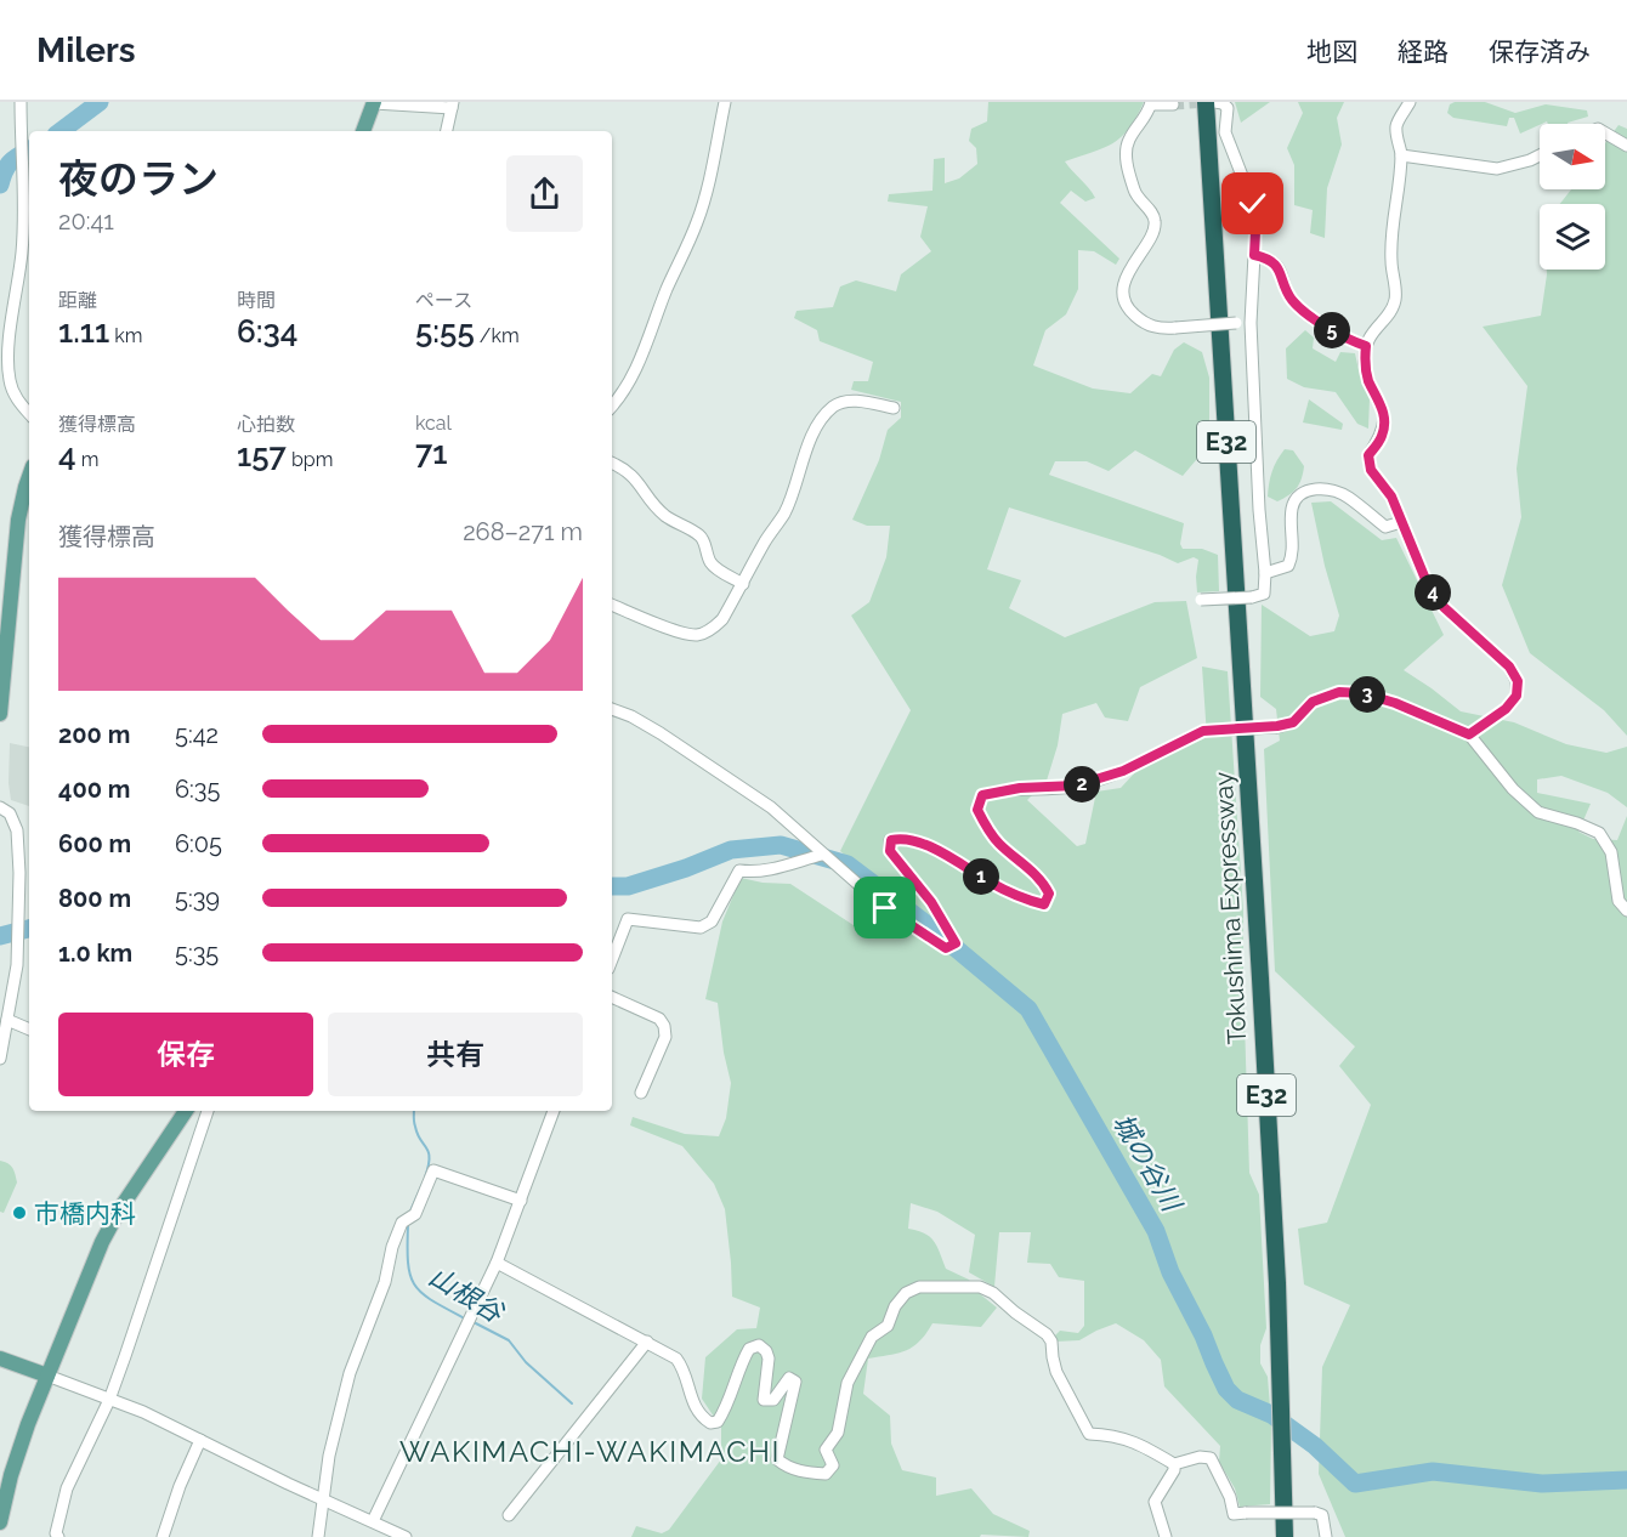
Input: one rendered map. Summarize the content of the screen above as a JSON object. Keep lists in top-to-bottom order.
{
  "streets": {
    "highway": ["E32", "Tokushima Expressway"]
  },
  "districts": ["WAKIMACHI-WAKIMACHI"],
  "water": ["城の谷川", "山根谷"],
  "places": ["市橋内科"],
  "north": "right",
  "page": {
    "header": "Milers",
    "nav": ["地図", "経路", "保存済み"],
    "heading": ["夜のラン", "20:41"],
    "stats": [
      ["距離", "1.11 km"],
      ["時間", "6:34"],
      ["ペース", "5:55 /km"],
      ["獲得標高", "4 m"],
      ["心拍数", "157 bpm"],
      ["kcal", "71"]
    ],
    "pins": [
      "5",
      "4",
      "3",
      "2",
      "1"
    ],
    "chart": ["獲得標高", "268–271 m"],
    "list": [
      {
        "name": "200 m",
        "note": "5:42"
      },
      {
        "name": "400 m",
        "note": "6:35"
      },
      {
        "name": "600 m",
        "note": "6:05"
      },
      {
        "name": "800 m",
        "note": "5:39"
      },
      {
        "name": "1.0 km",
        "note": "5:35"
      }
    ],
    "buttons": ["保存", "共有"]
  }
}
